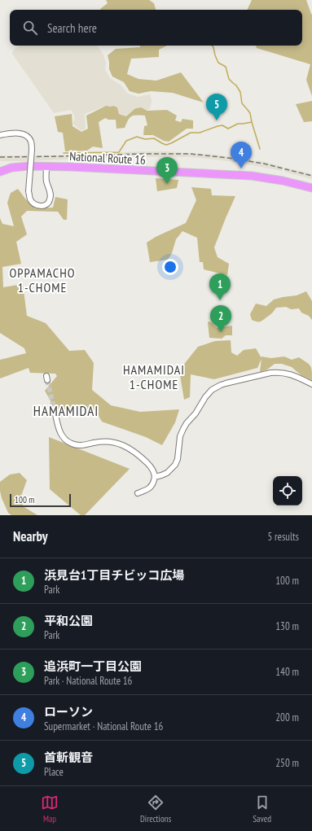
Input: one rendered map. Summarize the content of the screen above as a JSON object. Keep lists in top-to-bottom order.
{
  "streets": {
    "highway": ["National Route 16"]
  },
  "districts": ["OPPAMACHO 1-CHOME", "HAMAMIDAI 1-CHOME", "HAMAMIDAI"],
  "scale_bar": "100 m",
  "page": {
    "search": "Search here",
    "pins": [
      "5",
      "4",
      "3",
      "1",
      "2"
    ],
    "scale": "100 m",
    "heading": ["Nearby", "5 results"],
    "list": [
      {
        "mark": "1",
        "name": "浜見台1丁目チビッコ広場",
        "note": "Park",
        "value": "100 m"
      },
      {
        "mark": "2",
        "name": "平和公園",
        "note": "Park",
        "value": "130 m"
      },
      {
        "mark": "3",
        "name": "追浜町一丁目公園",
        "note": "Park · National Route 16",
        "value": "140 m"
      },
      {
        "mark": "4",
        "name": "ローソン",
        "note": "Supermarket · National Route 16",
        "value": "200 m"
      },
      {
        "mark": "5",
        "name": "首斬観音",
        "note": "Place",
        "value": "250 m"
      }
    ],
    "nav": ["Map", "Directions", "Saved"]
  }
}
